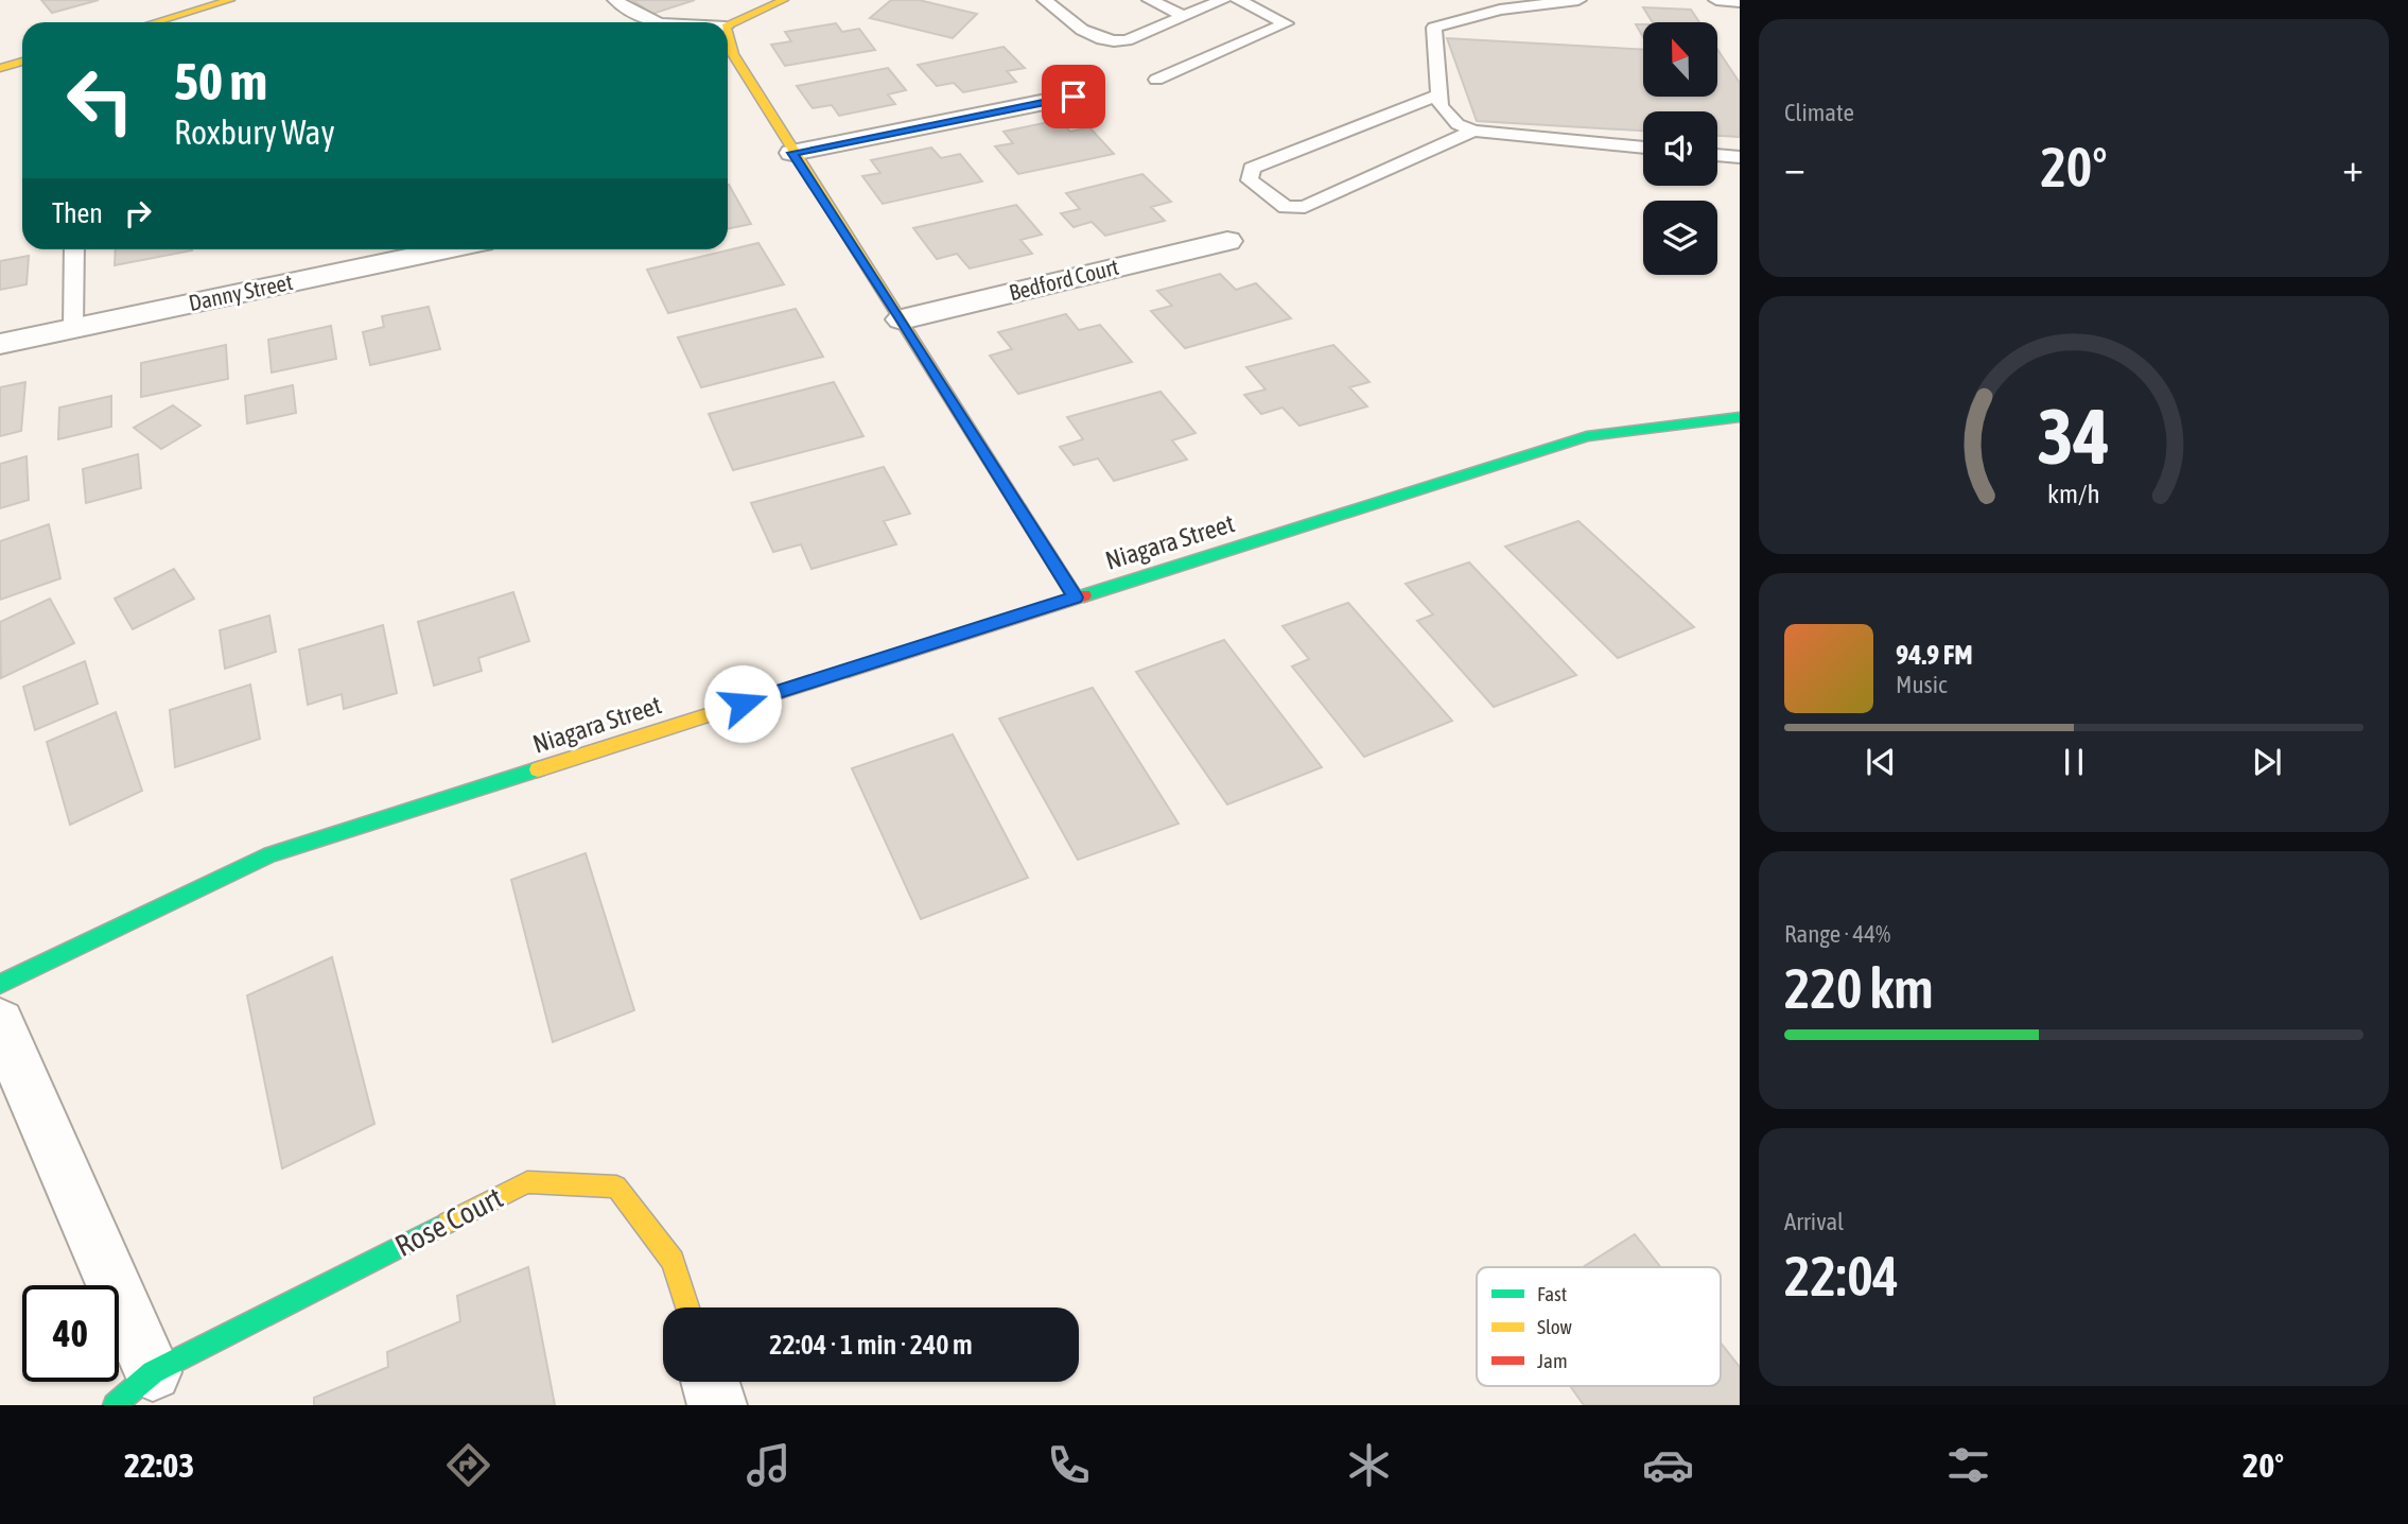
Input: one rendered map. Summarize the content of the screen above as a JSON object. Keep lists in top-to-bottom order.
{
  "streets": {
    "street": [
      "Bedford Court",
      "Danny Street",
      "Niagara Street",
      "Rose Court"
    ]
  },
  "legend": ["Fast", "Slow", "Jam"],
  "north": "top",
  "page": {
    "tile": [
      "Climate",
      ["Range · 44%", "220 km"],
      ["Arrival", "22:04"]
    ],
    "turn": ["50 m", "Roxbury Way"],
    "heat": ["−", "20°", "+"],
    "then": "Then",
    "song": ["94.9 FM", "Music"],
    "limit": "40",
    "trip": "22:04 · 1 min · 240 m",
    "tabs": ["22:03", "20°"],
    "gauge": ["34", "km/h"]
  }
}
